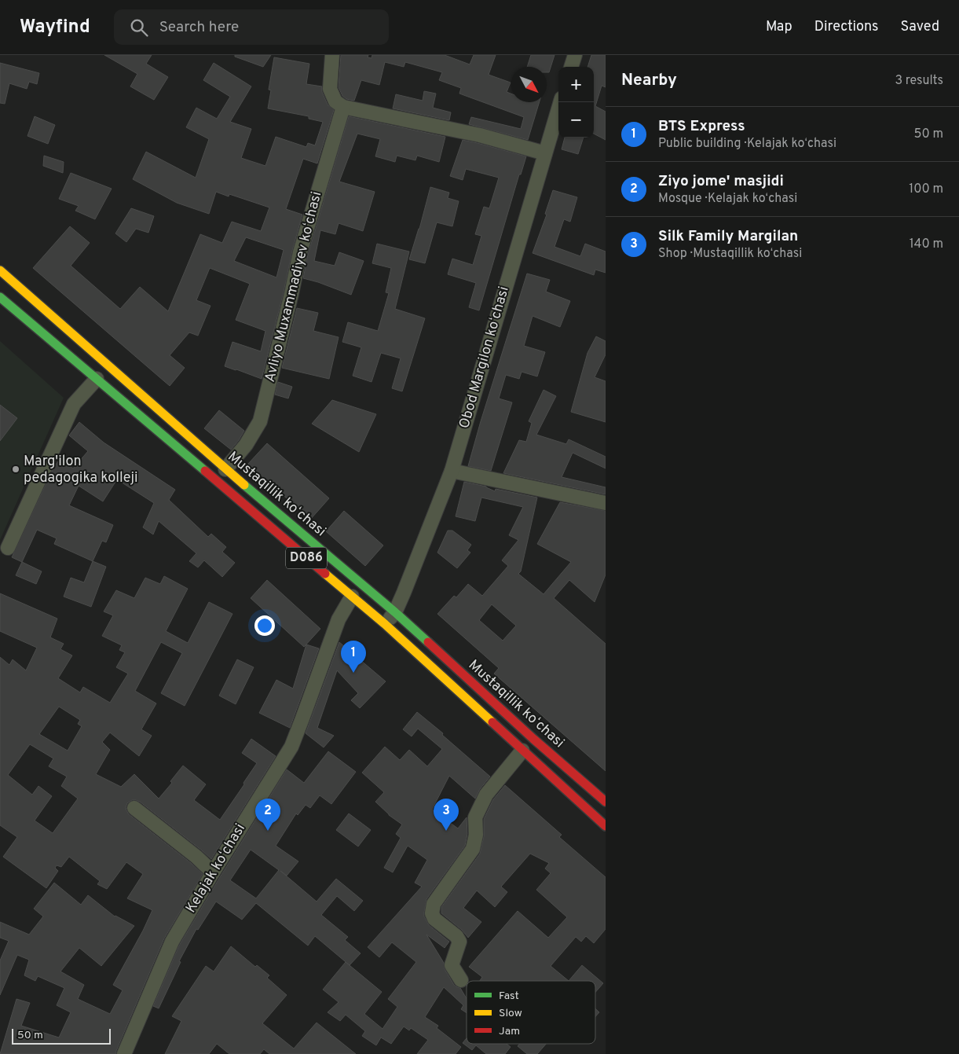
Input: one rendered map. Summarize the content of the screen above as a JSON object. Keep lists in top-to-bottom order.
{
  "streets": {
    "main road": ["Mustaqillik koʻchasi", "D086"],
    "street": ["Avliyo Muxammadiyev koʻchasi", "Obod Margilon koʻchasi", "Kelajak koʻchasi"]
  },
  "crossings": [
    ["Avliyo Muxammadiyev koʻchasi", "Mustaqillik koʻchasi"],
    ["Obod Margilon koʻchasi", "Mustaqillik koʻchasi"],
    ["Mustaqillik koʻchasi", "Kelajak koʻchasi"]
  ],
  "places": ["Marg'ilon pedagogika kolleji"],
  "legend": ["Fast", "Slow", "Jam"],
  "scale_bar": "50 m",
  "north": "bottom right",
  "page": {
    "header": "Wayfind",
    "search": "Search here",
    "nav": ["Map", "Directions", "Saved"],
    "heading": ["Nearby", "3 results"],
    "map_buttons": ["+", "−"],
    "list": [
      {
        "mark": "1",
        "name": "BTS Express",
        "note": "Public building · Kelajak koʻchasi",
        "value": "50 m"
      },
      {
        "mark": "2",
        "name": "Ziyo jome' masjidi",
        "note": "Mosque · Kelajak koʻchasi",
        "value": "100 m"
      },
      {
        "mark": "3",
        "name": "Silk Family Margilan",
        "note": "Shop · Mustaqillik koʻchasi",
        "value": "140 m"
      }
    ],
    "pins": ["1", "2", "3"],
    "scale": "50 m"
  }
}
